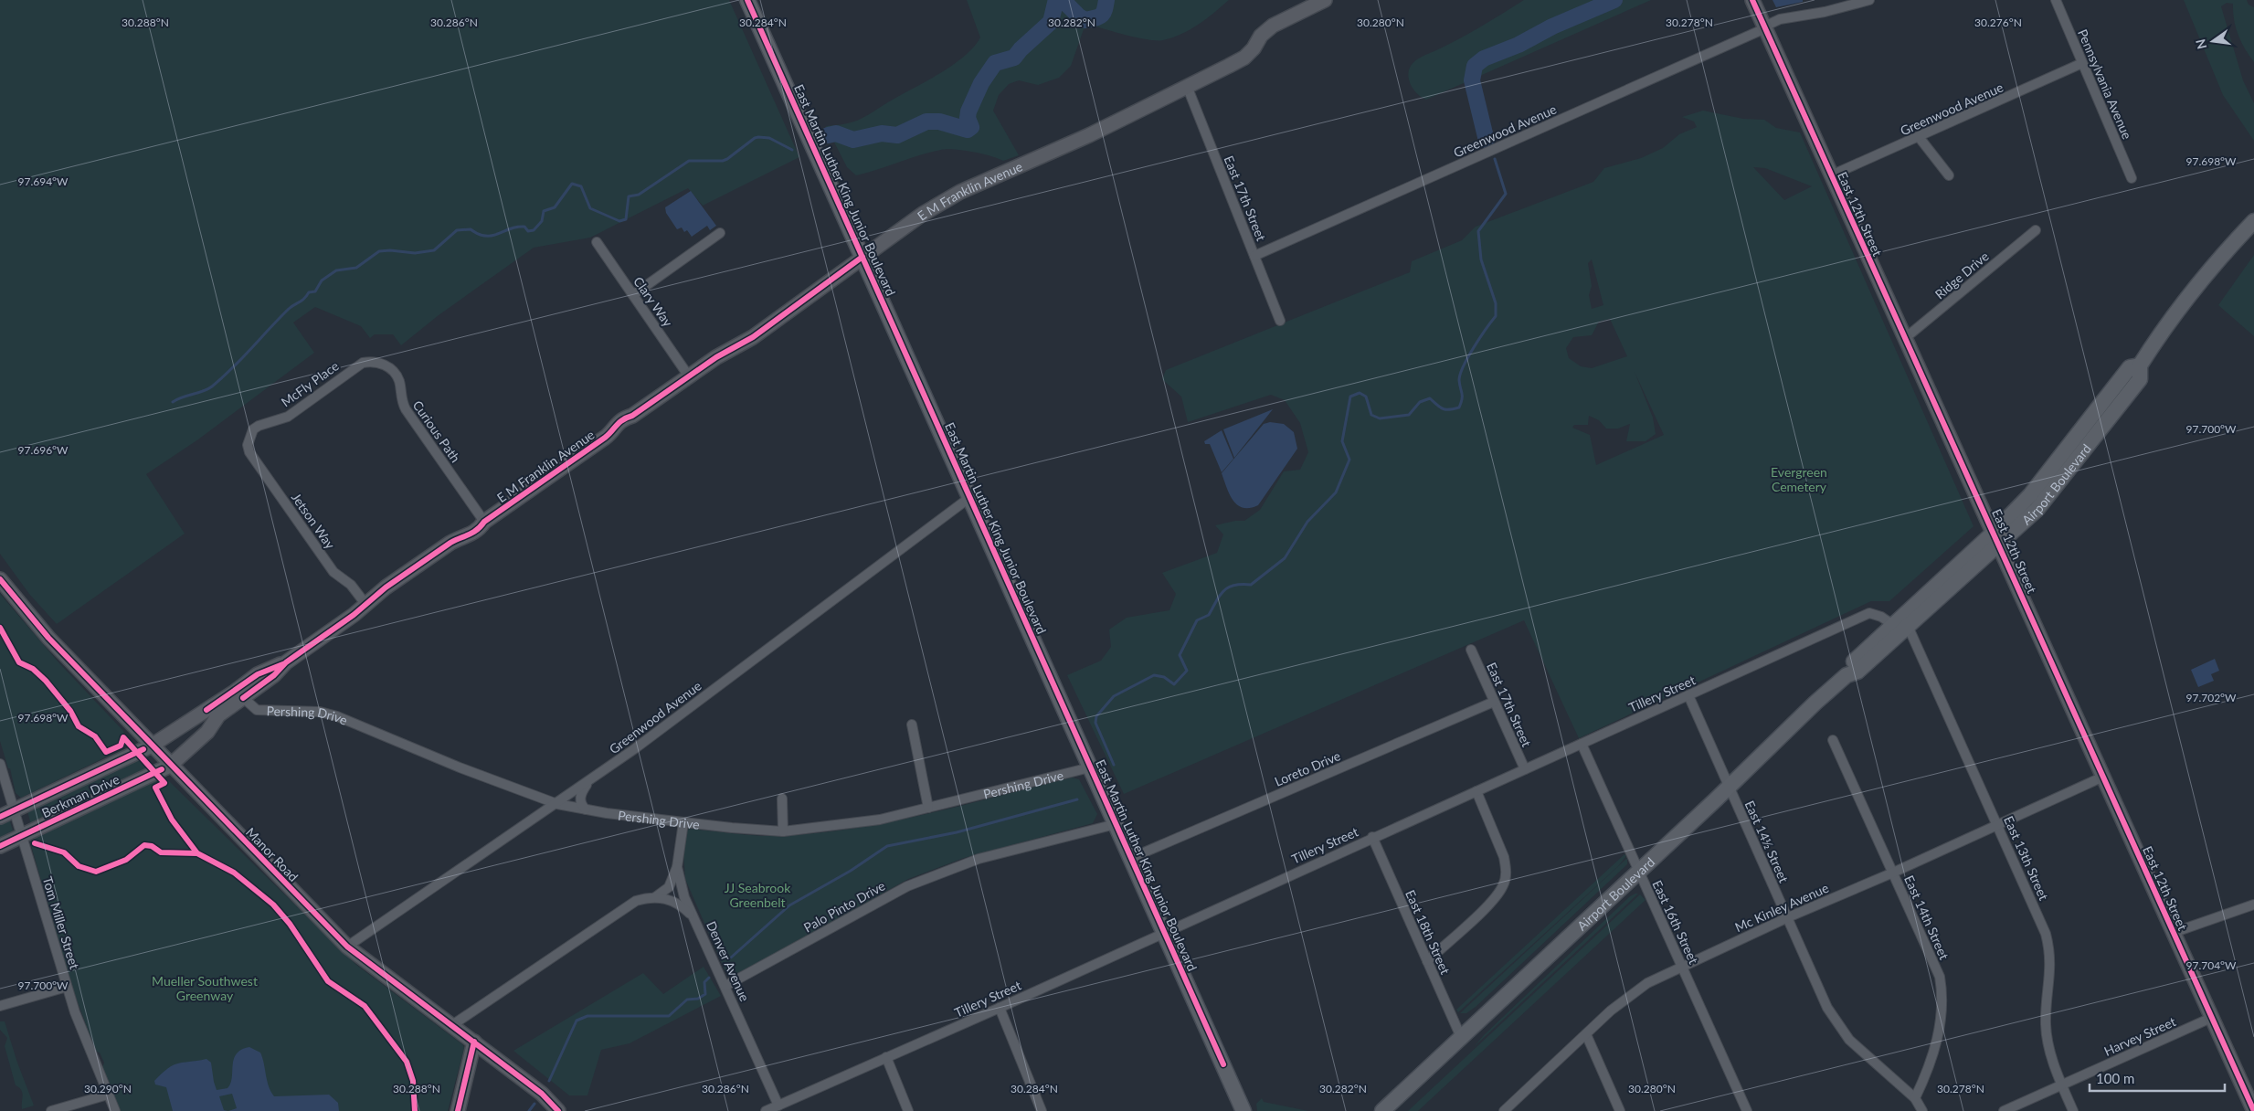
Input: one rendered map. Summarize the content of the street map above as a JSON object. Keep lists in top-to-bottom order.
{
  "streets": {
    "main road": ["East Martin Luther King Junior Boulevard", "Airport Boulevard"],
    "street": [
      "Pennsylvania Avenue",
      "Greenwood Avenue",
      "E M Franklin Avenue",
      "East 17th Street",
      "East 12th Street",
      "Ridge Drive",
      "Clary Way",
      "McFly Place",
      "Curious Path",
      "Jetson Way",
      "Tillery Street",
      "Pershing Drive",
      "Loreto Drive",
      "Berkman Drive",
      "East 14½ Street",
      "Manor Road",
      "East 13th Street",
      "Palo Pinto Drive",
      "Mc Kinley Avenue",
      "East 14th Street",
      "East 16th Street",
      "Tom Miller Street",
      "East 18th Street",
      "Denver Avenue",
      "Harvey Street"
    ]
  },
  "crossings": [
    ["Pennsylvania Avenue", "Greenwood Avenue"],
    ["Greenwood Avenue", "East Martin Luther King Junior Boulevard"],
    ["Greenwood Avenue", "East 17th Street"],
    ["Greenwood Avenue", "East 12th Street"],
    ["Greenwood Avenue", "Pershing Drive"],
    ["Greenwood Avenue", "Manor Road"],
    ["East Martin Luther King Junior Boulevard", "E M Franklin Avenue"],
    ["East Martin Luther King Junior Boulevard", "Tillery Street"],
    ["East Martin Luther King Junior Boulevard", "Pershing Drive"],
    ["East Martin Luther King Junior Boulevard", "Loreto Drive"],
    ["East Martin Luther King Junior Boulevard", "Palo Pinto Drive"],
    ["E M Franklin Avenue", "East 17th Street"],
    ["E M Franklin Avenue", "Clary Way"],
    ["E M Franklin Avenue", "Curious Path"],
    ["E M Franklin Avenue", "Jetson Way"],
    ["E M Franklin Avenue", "Pershing Drive"],
    ["East 17th Street", "Tillery Street"],
    ["East 17th Street", "Loreto Drive"],
    ["East 12th Street", "Ridge Drive"],
    ["East 12th Street", "Airport Boulevard"],
    ["East 12th Street", "Mc Kinley Avenue"],
    ["East 12th Street", "Harvey Street"],
    ["McFly Place", "Curious Path"],
    ["McFly Place", "Jetson Way"],
    ["Airport Boulevard", "Tillery Street"],
    ["Airport Boulevard", "East 14½ Street"],
    ["Airport Boulevard", "East 13th Street"],
    ["Airport Boulevard", "East 16th Street"],
    ["Airport Boulevard", "East 18th Street"],
    ["Tillery Street", "East 14½ Street"],
    ["Tillery Street", "East 16th Street"],
    ["Tillery Street", "East 18th Street"],
    ["Tillery Street", "Denver Avenue"],
    ["Pershing Drive", "Denver Avenue"],
    ["Berkman Drive", "Manor Road"],
    ["Berkman Drive", "Tom Miller Street"],
    ["East 14½ Street", "Mc Kinley Avenue"],
    ["East 14½ Street", "East 14th Street"],
    ["East 13th Street", "Mc Kinley Avenue"],
    ["East 13th Street", "Harvey Street"],
    ["Palo Pinto Drive", "Denver Avenue"],
    ["Mc Kinley Avenue", "East 14th Street"],
    ["Mc Kinley Avenue", "East 16th Street"]
  ],
  "parks": ["Evergreen Cemetery", "JJ Seabrook Greenbelt", "Mueller Southwest Greenway"],
  "scale_bar": "100 m",
  "north": "left",
  "coordinates": [
    "30.288°N",
    "30.286°N",
    "30.284°N",
    "30.282°N",
    "30.280°N",
    "30.278°N",
    "30.276°N",
    "97.698°W",
    "97.694°W",
    "97.700°W",
    "97.696°W",
    "97.702°W",
    "97.704°W",
    "30.290°N"
  ]
}
